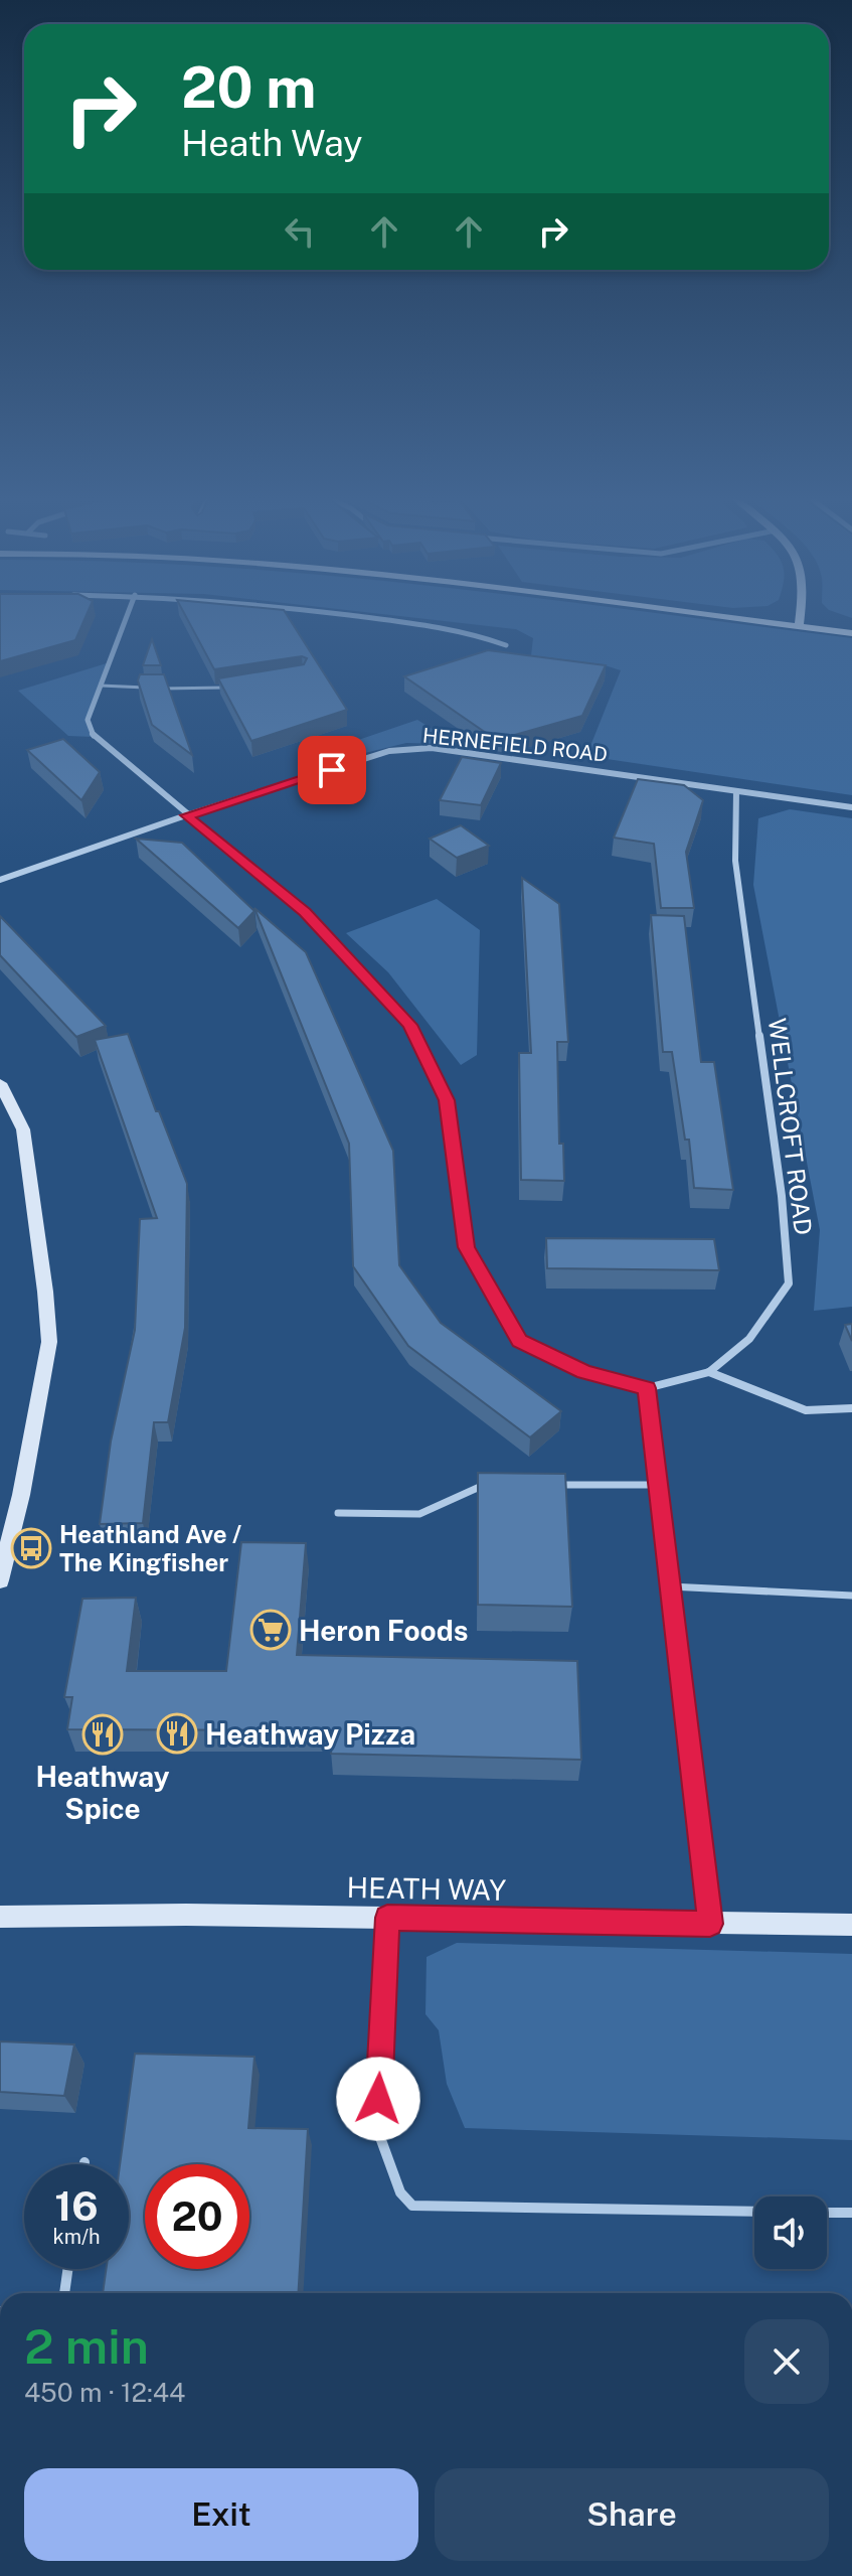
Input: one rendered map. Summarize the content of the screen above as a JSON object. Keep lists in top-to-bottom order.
{
  "streets": {
    "main road": ["HEATH WAY"],
    "street": ["HERNEFIELD ROAD", "WELLCROFT ROAD"]
  },
  "crossings": [
    ["HERNEFIELD ROAD", "WELLCROFT ROAD"]
  ],
  "places": {
    "bus stop": ["Heathland Ave / The Kingfisher"],
    "supermarket": ["Heron Foods"],
    "restaurant": ["Heathway Pizza", "Heathway Spice"]
  },
  "page": {
    "turn": ["20 m", "Heath Way"],
    "speed": "16 km/h",
    "limit": "20",
    "heading": ["2 min", "450 m · 12:44"],
    "buttons": ["Exit", "Share"]
  }
}
